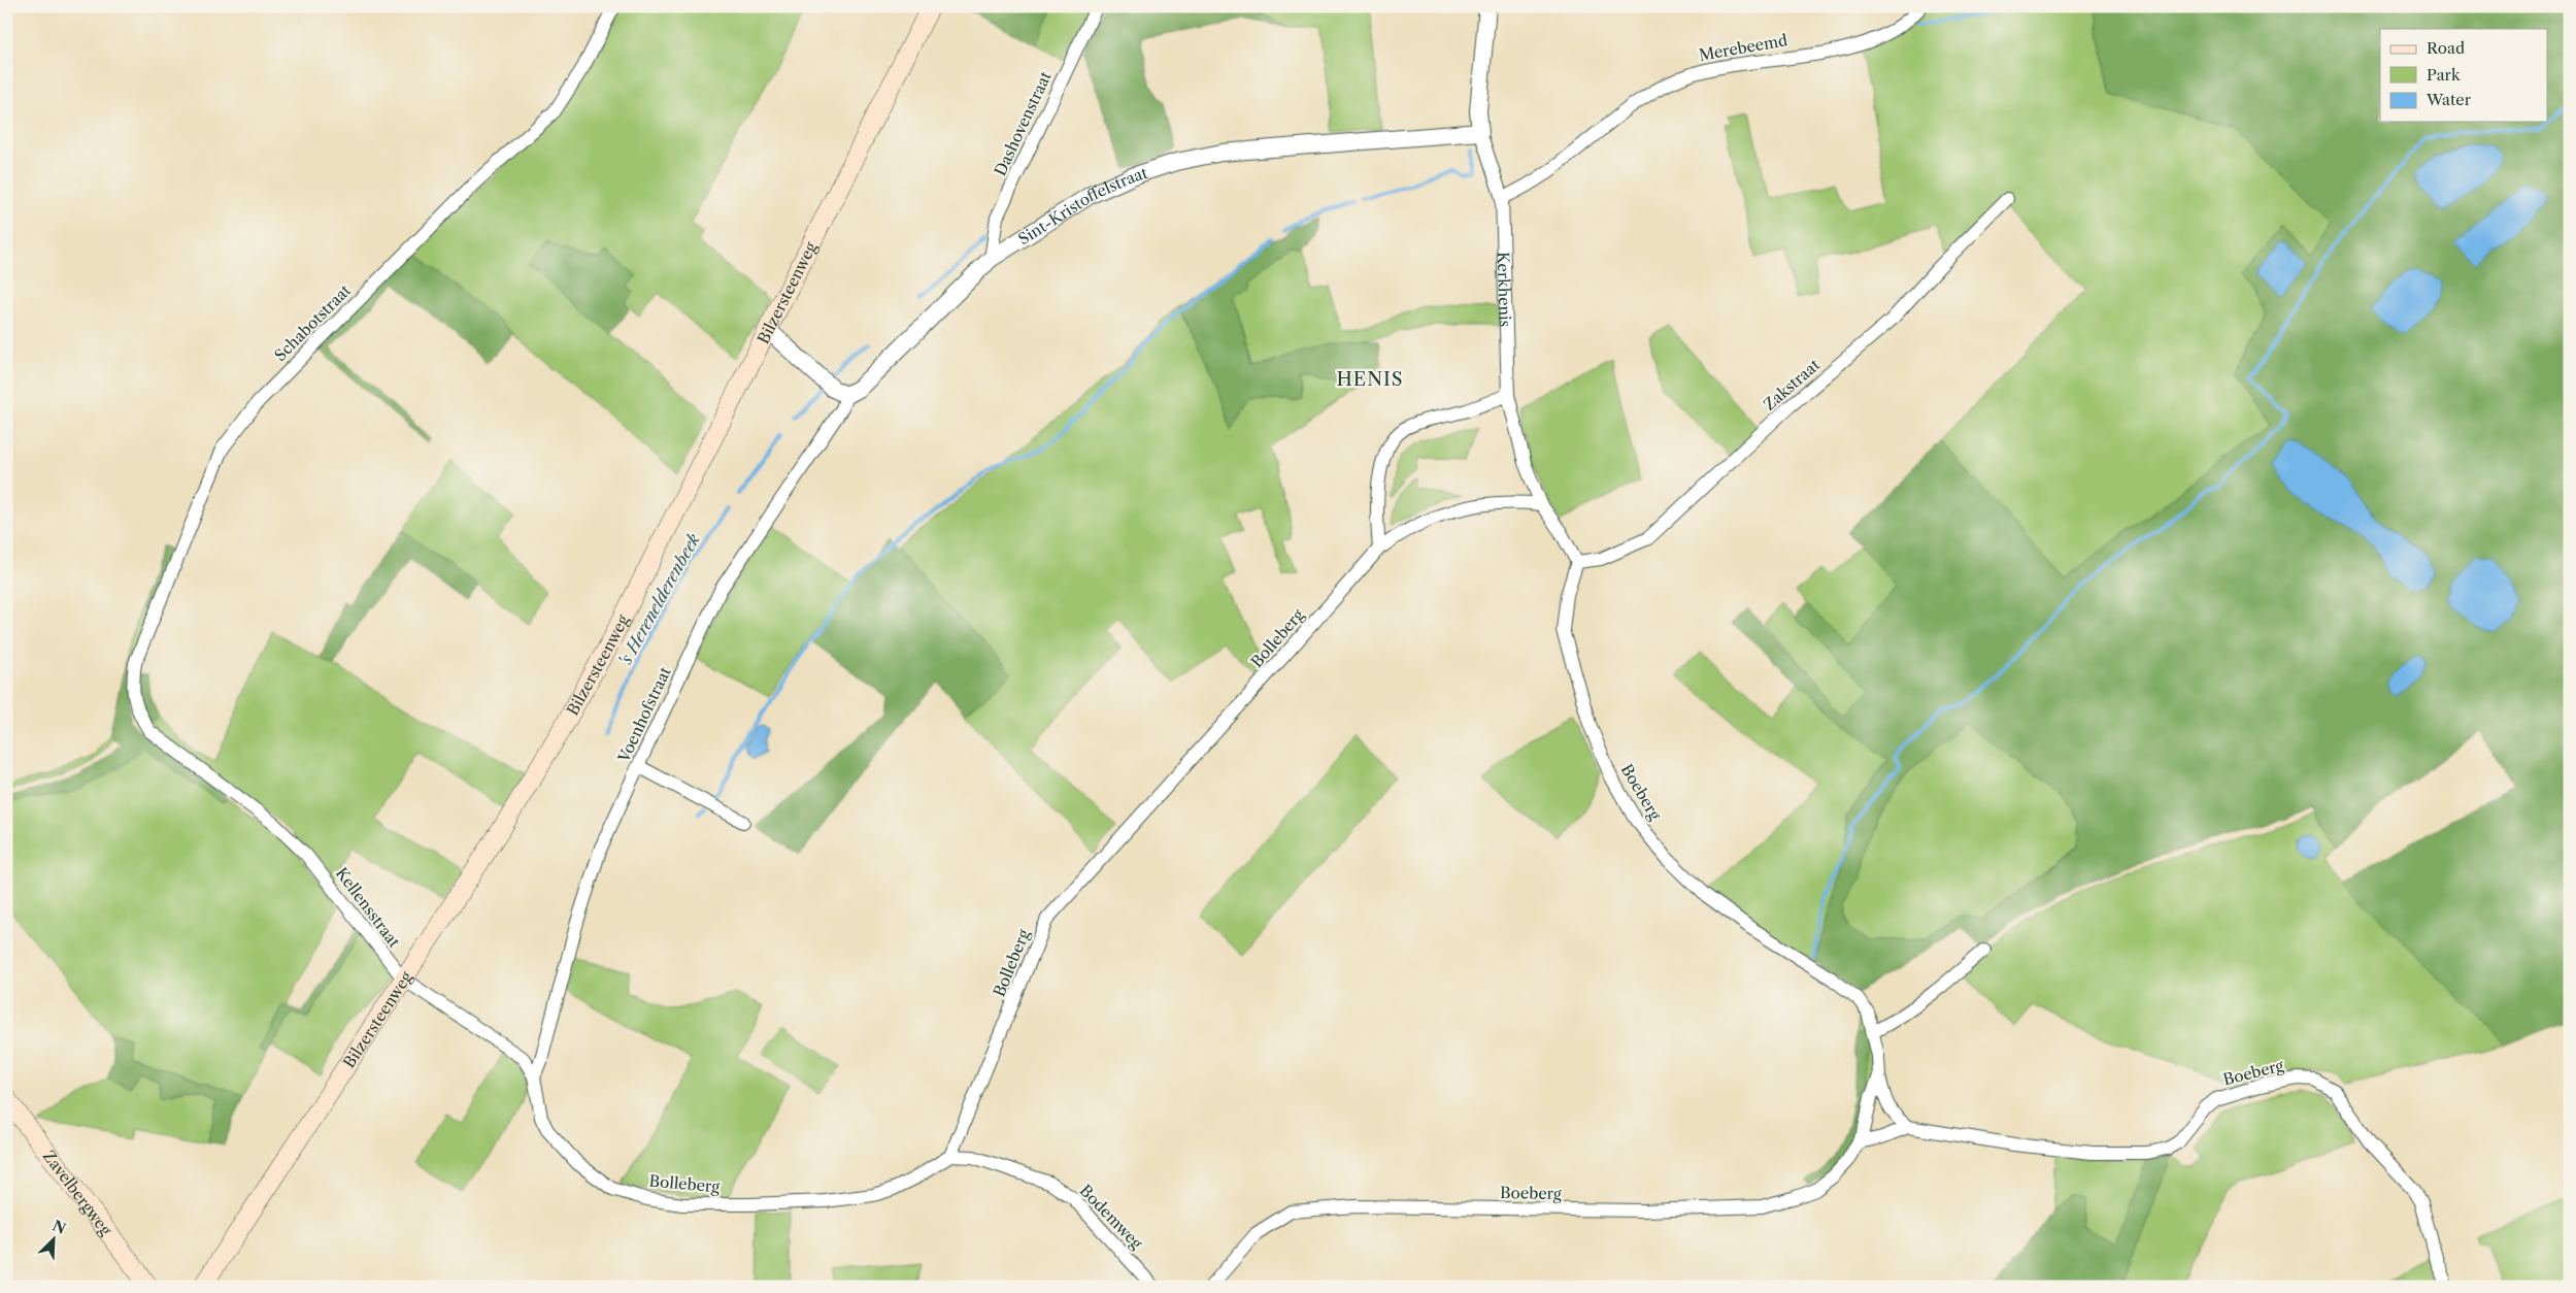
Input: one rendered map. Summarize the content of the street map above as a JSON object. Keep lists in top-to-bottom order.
{
  "streets": {
    "main road": ["Bilzersteenweg", "Zavelbergweg"],
    "street": [
      "Merebeemd",
      "Dashovenstraat",
      "Sint-Kristoffelstraat",
      "Kerkhenis",
      "Schabotstraat",
      "Zakstraat",
      "Bolleberg",
      "Voenhofstraat",
      "Boeberg",
      "Kellensstraat",
      "Bodemweg"
    ]
  },
  "crossings": [
    ["Merebeemd", "Kerkhenis"],
    ["Dashovenstraat", "Sint-Kristoffelstraat"],
    ["Sint-Kristoffelstraat", "Kerkhenis"],
    ["Sint-Kristoffelstraat", "Voenhofstraat"],
    ["Kerkhenis", "Zakstraat"],
    ["Kerkhenis", "Bolleberg"],
    ["Kerkhenis", "Boeberg"],
    ["Bilzersteenweg", "Kellensstraat"],
    ["Schabotstraat", "Kellensstraat"],
    ["Zakstraat", "Boeberg"],
    ["Bolleberg", "Kellensstraat"],
    ["Bolleberg", "Bodemweg"],
    ["Voenhofstraat", "Kellensstraat"]
  ],
  "districts": ["HENIS"],
  "water": ["'s Herenelderenbeek"],
  "legend": ["Road", "Park", "Water"],
  "north": "top right"
}
